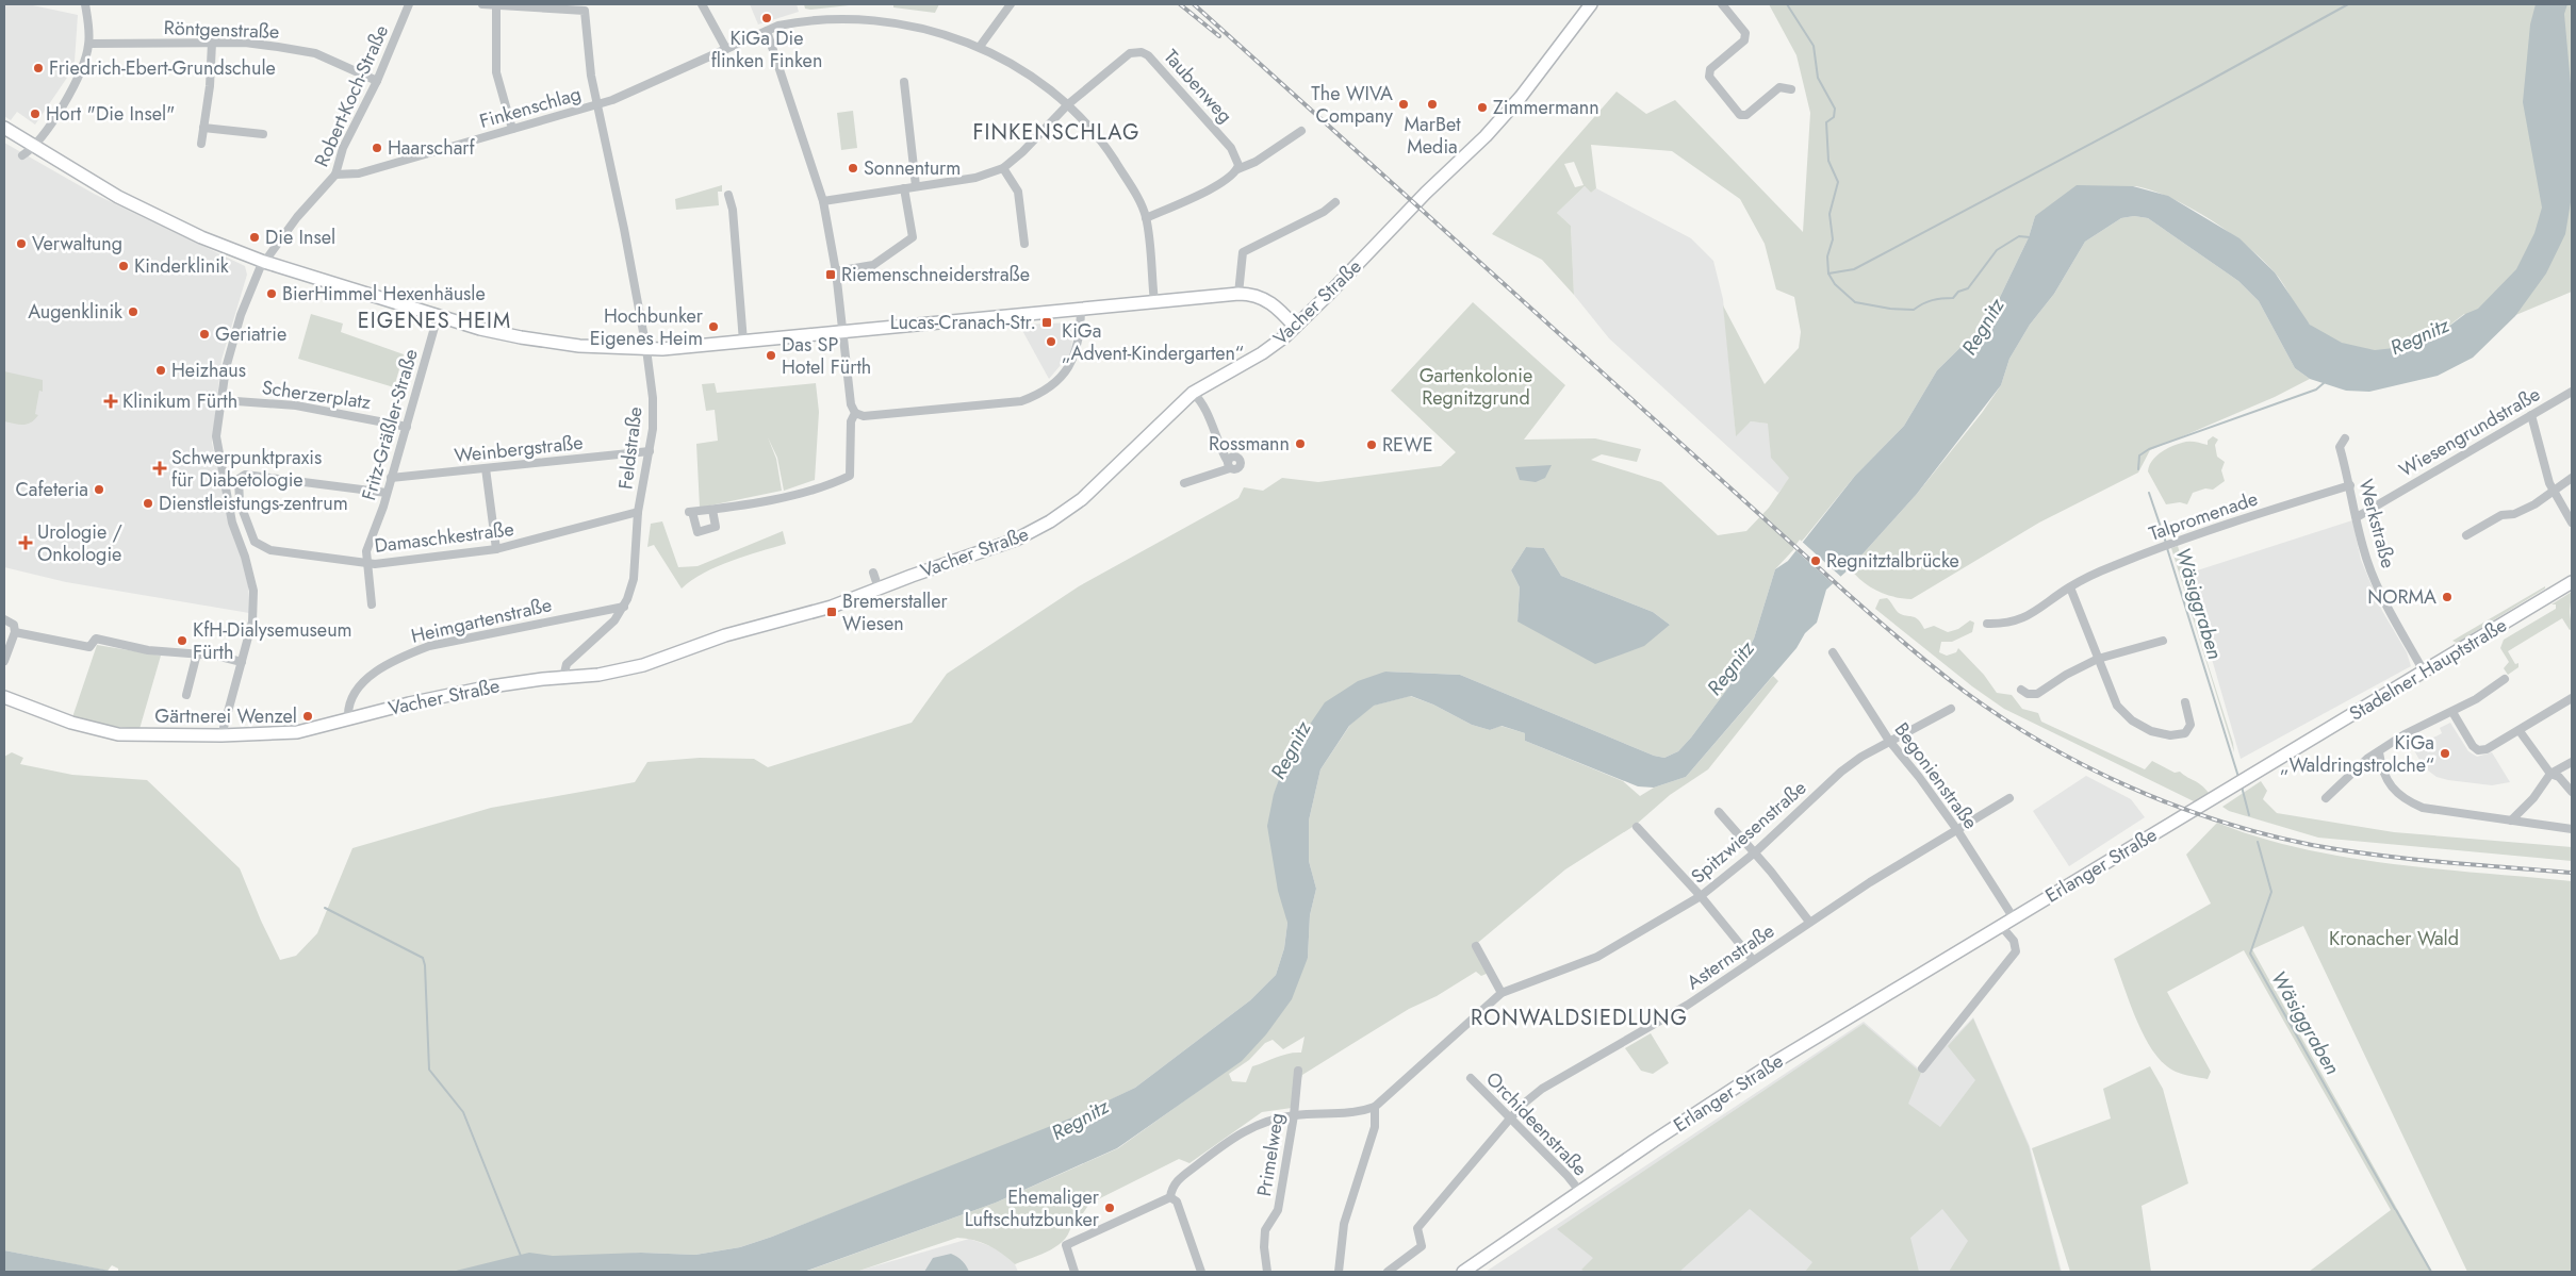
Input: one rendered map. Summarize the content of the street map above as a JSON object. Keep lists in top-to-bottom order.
{
  "streets": {
    "street": [
      "Röntgenstraße",
      "Taubenweg",
      "Robert-Koch-Straße",
      "Finkenschlag",
      "Vacher Straße",
      "Scherzerplatz",
      "Fritz-Gräßler-Straße",
      "Wiesengrundstraße",
      "Feldstraße",
      "Weinbergstraße",
      "Talpromenade",
      "Werkstraße",
      "Damaschkestraße",
      "Heimgartenstraße",
      "Stadelner Hauptstraße",
      "Begonienstraße",
      "Spitzwiesenstraße",
      "Erlanger Straße",
      "Asternstraße",
      "Orchideenstraße",
      "Primelweg"
    ]
  },
  "crossings": [
    ["Röntgenstraße", "Robert-Koch-Straße"],
    ["Taubenweg", "Finkenschlag"],
    ["Robert-Koch-Straße", "Finkenschlag"],
    ["Robert-Koch-Straße", "Vacher Straße"],
    ["Robert-Koch-Straße", "Scherzerplatz"],
    ["Finkenschlag", "Feldstraße"],
    ["Vacher Straße", "Feldstraße"],
    ["Vacher Straße", "Heimgartenstraße"],
    ["Scherzerplatz", "Fritz-Gräßler-Straße"],
    ["Fritz-Gräßler-Straße", "Weinbergstraße"],
    ["Fritz-Gräßler-Straße", "Damaschkestraße"],
    ["Wiesengrundstraße", "Werkstraße"],
    ["Feldstraße", "Weinbergstraße"],
    ["Feldstraße", "Damaschkestraße"],
    ["Feldstraße", "Heimgartenstraße"],
    ["Talpromenade", "Werkstraße"],
    ["Werkstraße", "Stadelner Hauptstraße"],
    ["Stadelner Hauptstraße", "Erlanger Straße"],
    ["Begonienstraße", "Spitzwiesenstraße"],
    ["Begonienstraße", "Erlanger Straße"],
    ["Begonienstraße", "Asternstraße"],
    ["Erlanger Straße", "Orchideenstraße"],
    ["Asternstraße", "Orchideenstraße"]
  ],
  "districts": ["FINKENSCHLAG", "EIGENES HEIM", "RONWALDSIEDLUNG"],
  "water": ["Regnitz", "Wäsiggraben"],
  "parks": ["Gartenkolonie Regnitzgrund", "Kronacher Wald"],
  "places": {
    "other": [
      "KiGa Die flinken Finken",
      "Friedrich-Ebert-Grundschule",
      "The WIVA Company",
      "MarBet Media",
      "Zimmermann",
      "Hort \"Die Insel\"",
      "Haarscharf",
      "Sonnenturm",
      "Die Insel",
      "Verwaltung",
      "Kinderklinik",
      "BierHimmel Hexenhäusle",
      "Augenklinik",
      "Hochbunker Eigenes Heim",
      "Geriatrie",
      "KiGa „Advent-Kindergarten“",
      "Das SP Hotel Fürth",
      "Heizhaus",
      "Rossmann",
      "REWE",
      "Cafeteria",
      "Dienstleistungs-zentrum",
      "Regnitztalbrücke",
      "NORMA",
      "KfH-Dialysemuseum Fürth",
      "Gärtnerei Wenzel",
      "KiGa „Waldringstrolche“",
      "Ehemaliger Luftschutzbunker"
    ],
    "transit": ["Riemenschneiderstraße", "Lucas-Cranach-Str.", "Bremerstaller Wiesen"],
    "health": ["Klinikum Fürth", "Schwerpunktpraxis für Diabetologie", "Urologie / Onkologie"]
  }
}
